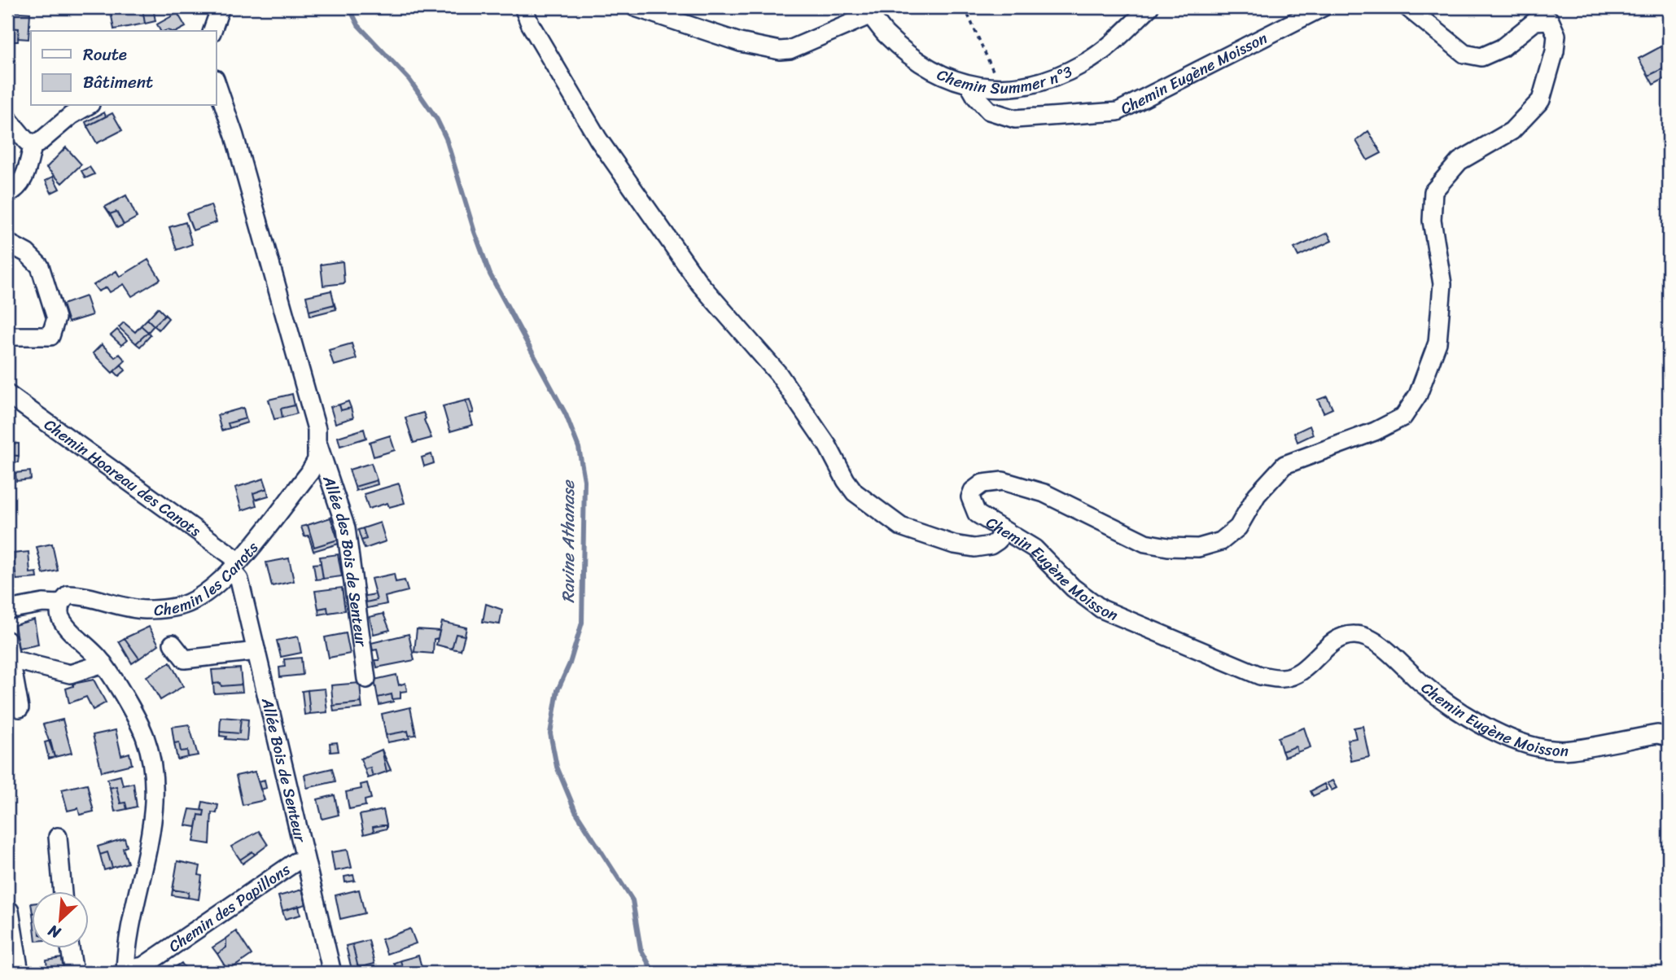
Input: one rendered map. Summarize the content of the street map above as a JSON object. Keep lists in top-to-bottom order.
{
  "streets": {
    "street": [
      "Chemin Summer n°3",
      "Chemin Eugène Moisson",
      "Chemin Hoareau des Canots",
      "Allée des Bois de Senteur",
      "Chemin les Canots",
      "Allée Bois de Senteur",
      "Chemin des Papillons"
    ]
  },
  "crossings": [
    ["Chemin Summer n°3", "Chemin Eugène Moisson"],
    ["Chemin Hoareau des Canots", "Chemin les Canots"],
    ["Chemin Hoareau des Canots", "Allée Bois de Senteur"],
    ["Allée des Bois de Senteur", "Chemin les Canots"],
    ["Chemin les Canots", "Allée Bois de Senteur"],
    ["Allée Bois de Senteur", "Chemin des Papillons"]
  ],
  "water": ["Ravine Athanase"],
  "legend": ["Route", "Bâtiment"],
  "north": "bottom left"
}
